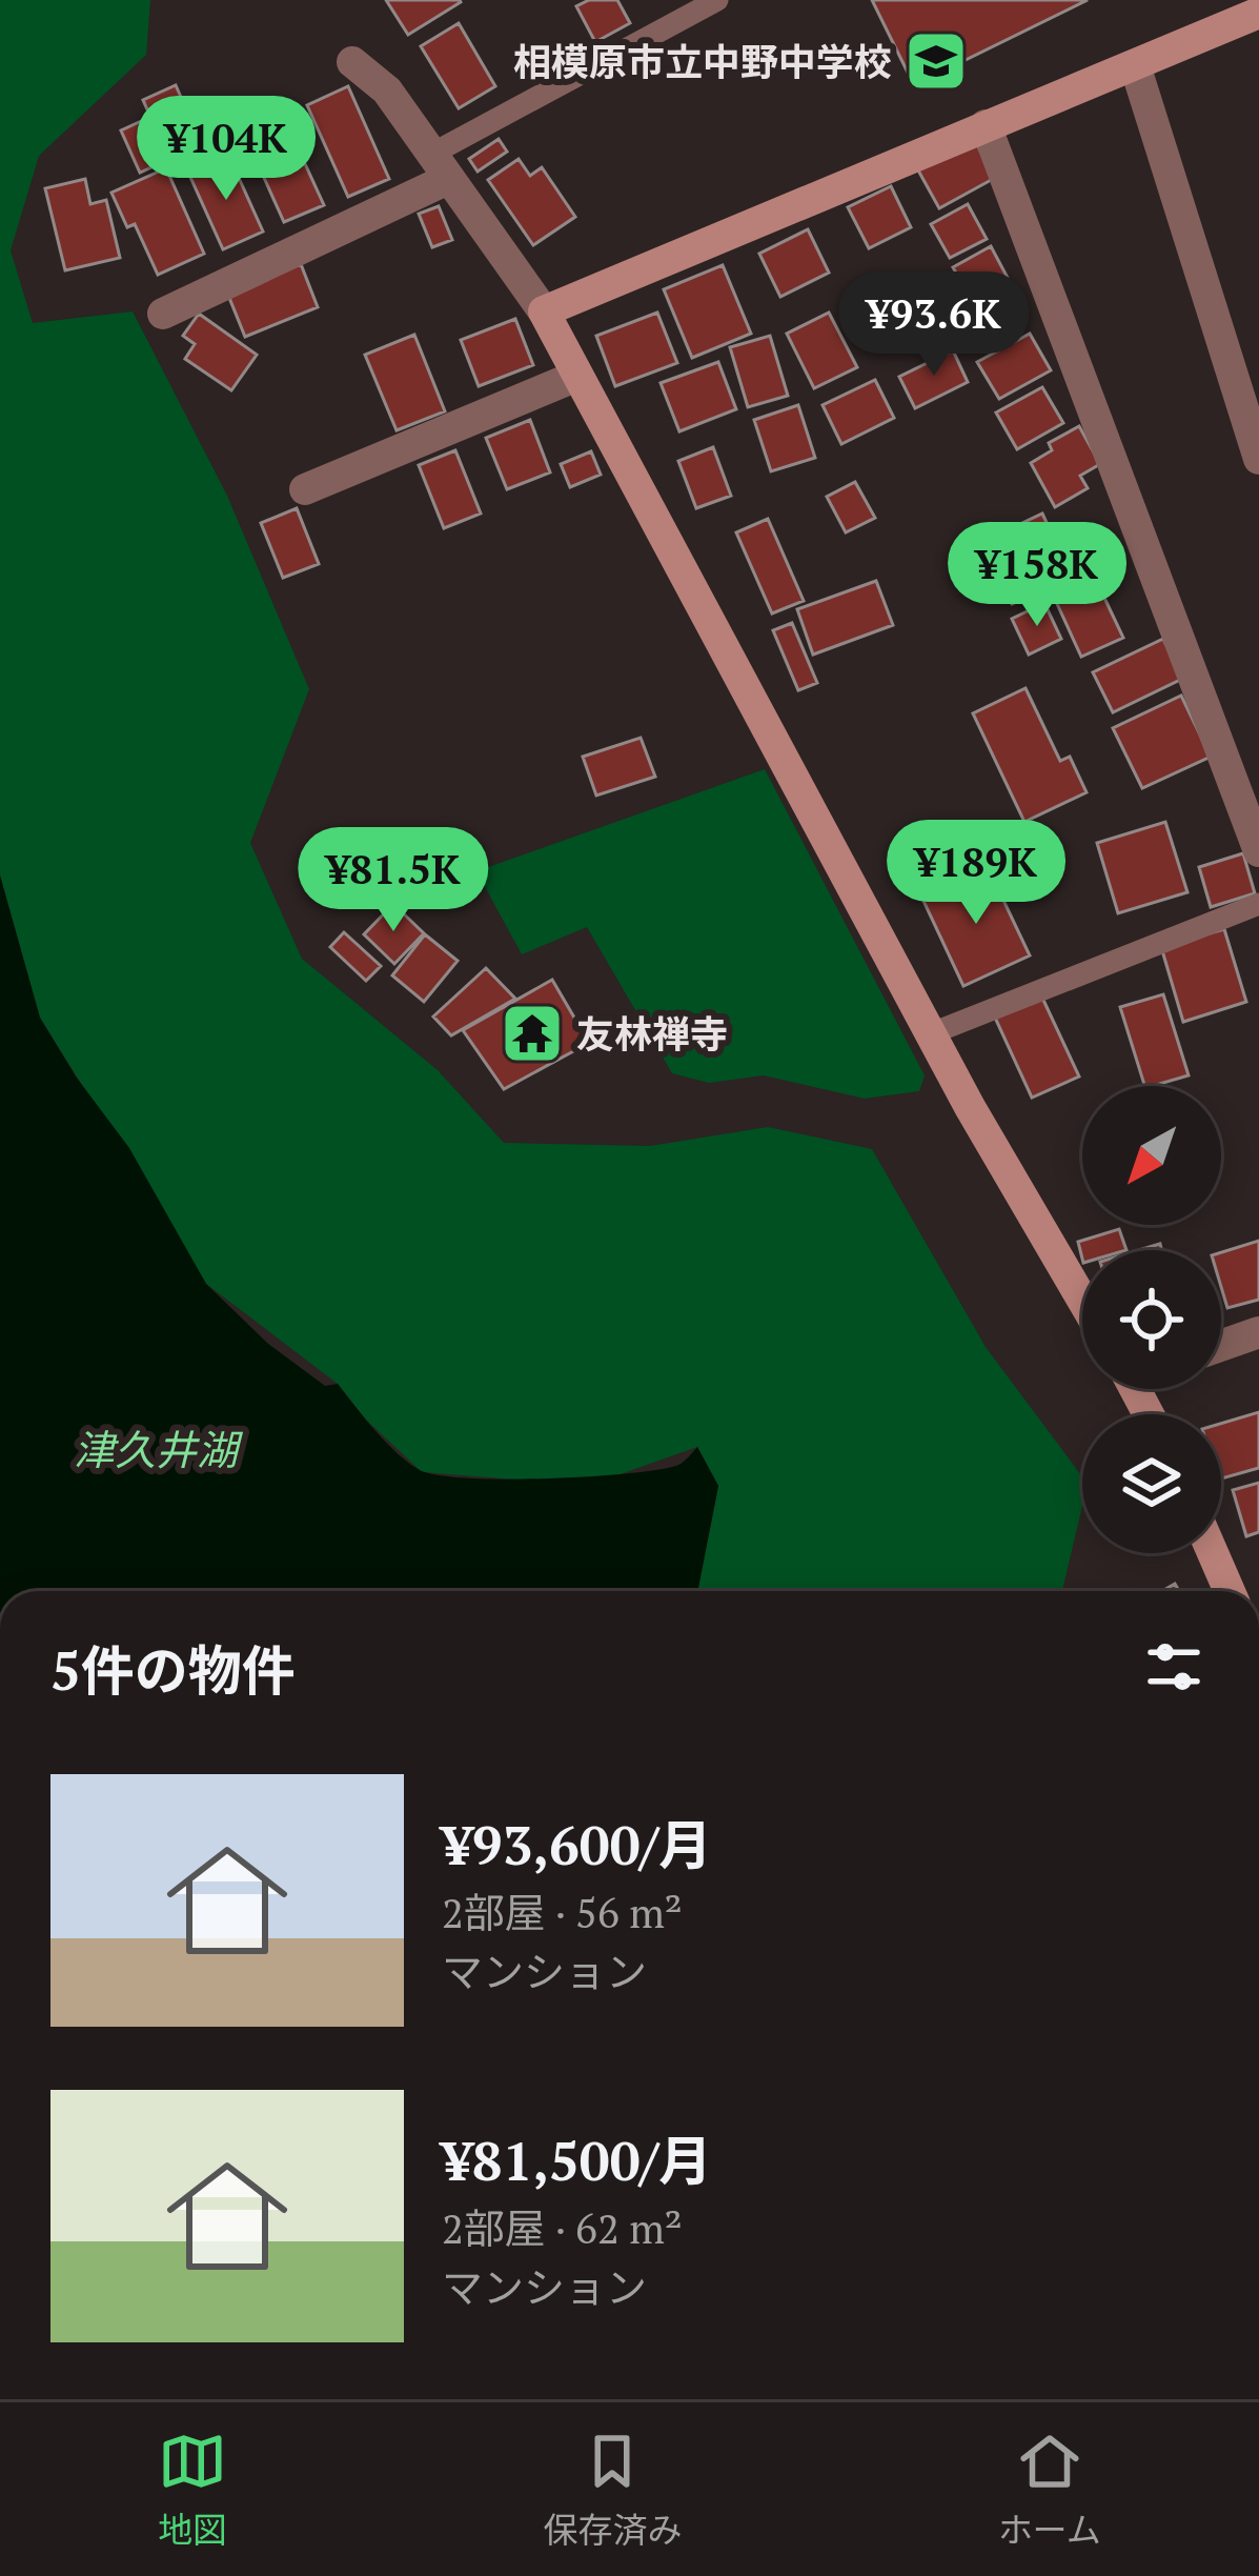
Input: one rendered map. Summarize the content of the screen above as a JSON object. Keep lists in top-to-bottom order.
{
  "water": ["津久井湖"],
  "places": {
    "school or university": ["相模原市立中野中学校"],
    "temple": ["友林禅寺"]
  },
  "north": "bottom left",
  "page": {
    "price": [
      "¥104K",
      "¥93.6K",
      "¥158K",
      "¥189K",
      "¥81.5K"
    ],
    "heading": "5件の物件",
    "list": [
      {
        "name": "¥93,600/月",
        "note": "2部屋 · 56 m² · マンション"
      },
      {
        "name": "¥81,500/月",
        "note": "2部屋 · 62 m² · マンション"
      }
    ],
    "tabs": ["地図", "保存済み", "ホーム"]
  }
}
